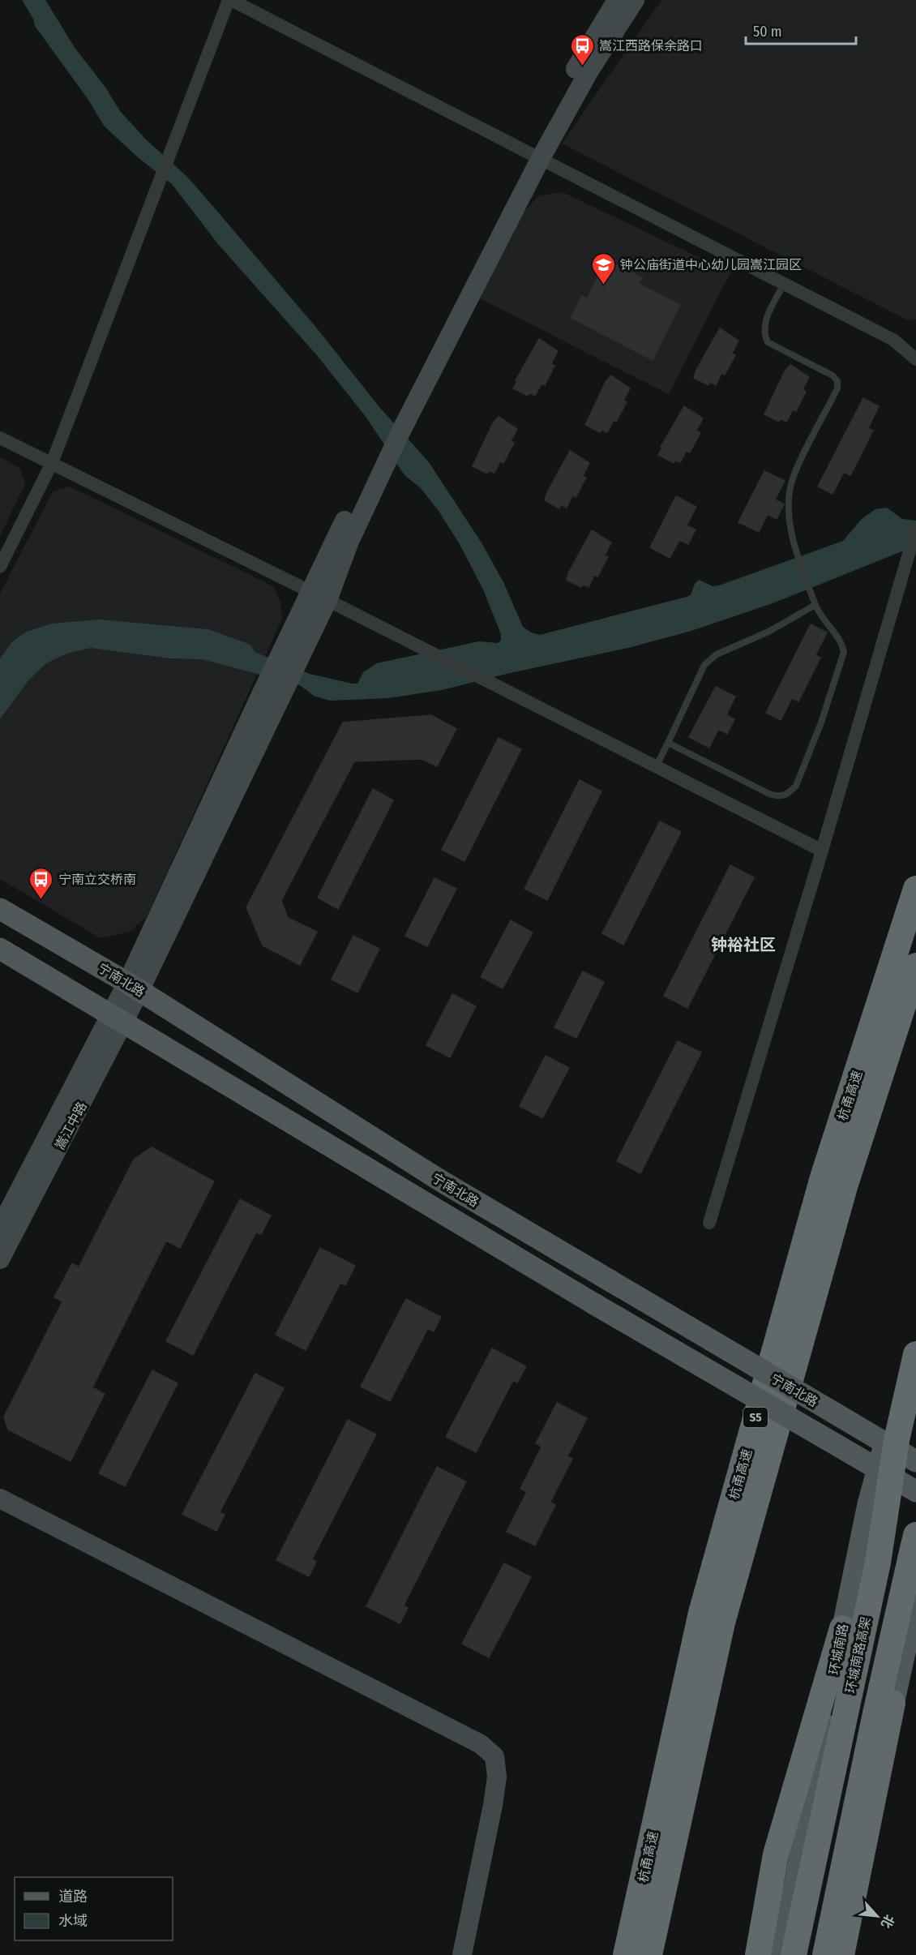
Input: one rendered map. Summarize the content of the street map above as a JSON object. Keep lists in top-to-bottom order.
{
  "streets": {
    "highway": ["杭甬高速", "S5", "环城南路高架"],
    "main road": ["宁南北路", "环城南路"],
    "street": ["嵩江中路"]
  },
  "crossings": [
    ["宁南北路", "嵩江中路"]
  ],
  "districts": ["钟裕社区"],
  "places": {
    "bus stop": ["嵩江西路保余路口", "宁南立交桥南"],
    "school or university": ["钟公庙街道中心幼儿园嵩江园区"]
  },
  "legend": ["道路", "水域"],
  "scale_bar": "50 m",
  "north": "bottom right"
}
